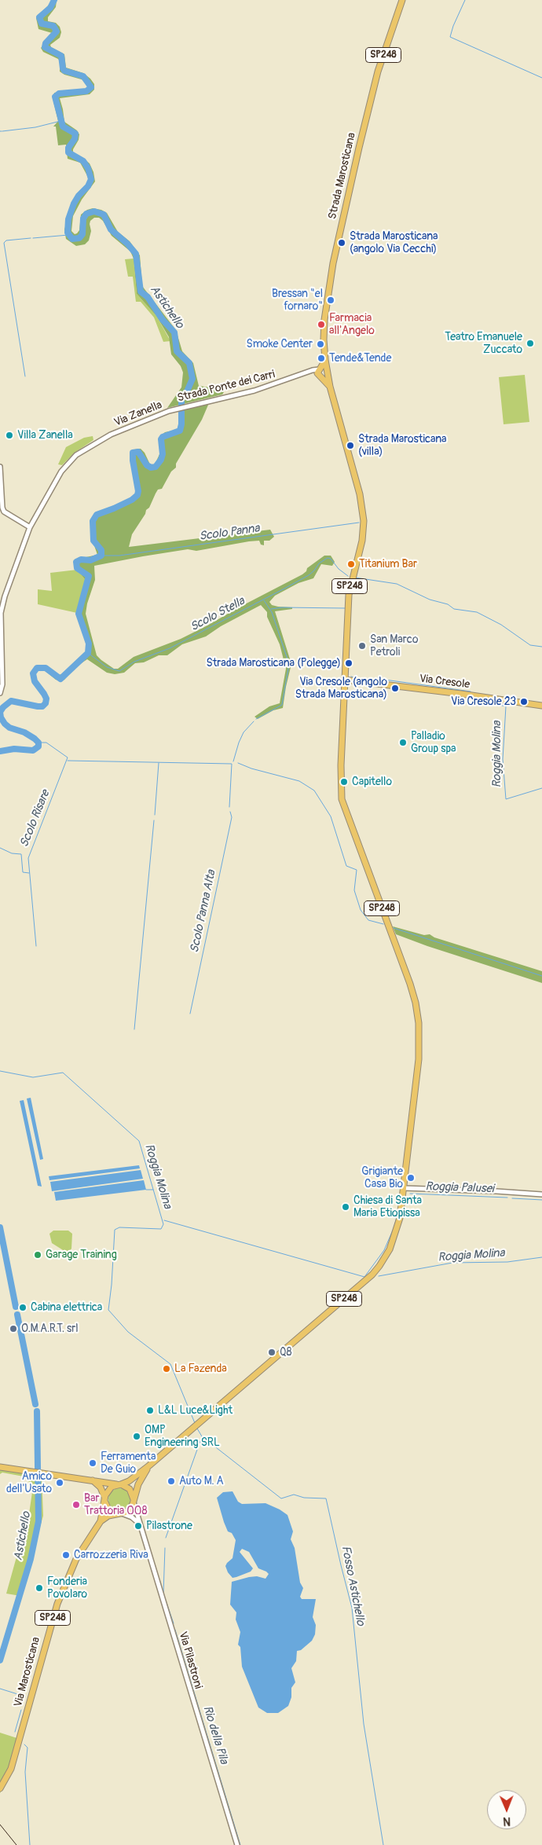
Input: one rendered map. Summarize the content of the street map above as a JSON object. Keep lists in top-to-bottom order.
{
  "streets": {
    "main road": [
      "SP248",
      "Strada Marosticana",
      "Via Cresole",
      "Via Marosticana"
    ],
    "street": ["Strada Ponte dei Carri", "Via Zanella", "Via Pilastroni"]
  },
  "crossings": [
    ["SP248", "Strada Marosticana"],
    ["SP248", "Via Cresole"],
    ["SP248", "Via Pilastroni"],
    ["SP248", "Via Marosticana"],
    ["Strada Marosticana", "Strada Ponte dei Carri"],
    ["Strada Marosticana", "Via Cresole"],
    ["Strada Ponte dei Carri", "Via Zanella"],
    ["Via Pilastroni", "Via Marosticana"]
  ],
  "water": [
    "Astichello",
    "Scolo Panna",
    "Scolo Stella",
    "Roggia Molina",
    "Scolo Risare",
    "Scolo Panna Alta",
    "Roggia Palusei",
    "Fosso Astichello",
    "Rio della Pila"
  ],
  "places": [
    "Strada Marosticana (angolo Via Cecchi)",
    "Bressan \"el fornaro\"",
    "Farmacia all'Angelo",
    "Teatro Emanuele Zuccato",
    "Smoke Center",
    "Tende&Tende",
    "Villa Zanella",
    "Strada Marosticana (villa)",
    "Titanium Bar",
    "San Marco Petroli",
    "Strada Marosticana (Polegge)",
    "Via Cresole (angolo Strada Marosticana)",
    "Via Cresole 23",
    "Palladio Group spa",
    "Capitello",
    "Grigiante Casa Bio",
    "Chiesa di Santa Maria Etiopissa",
    "Garage Training",
    "Cabina elettrica",
    "O.M.A.R.T. srl",
    "Q8",
    "La Fazenda",
    "L&L Luce&Light",
    "OMP Engineering SRL",
    "Ferramenta De Guio",
    "Auto M. A",
    "Amico dell'Usato",
    "Bar Trattoria 008",
    "Pilastrone",
    "Carrozzeria Riva",
    "Fonderia Povolaro"
  ],
  "north": "bottom"
}
